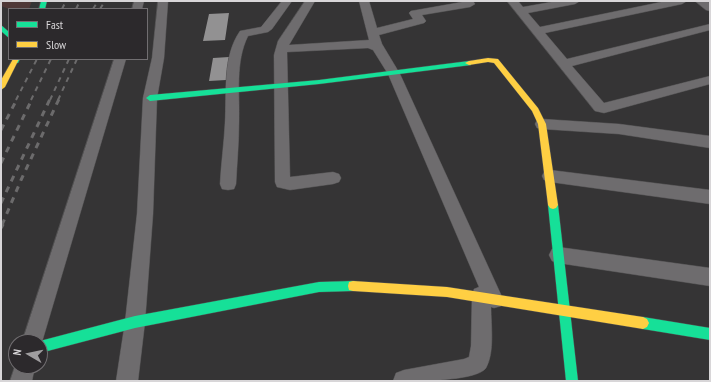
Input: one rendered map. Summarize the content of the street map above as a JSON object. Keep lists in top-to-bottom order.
{
  "legend": ["Fast", "Slow"],
  "north": "left"
}
